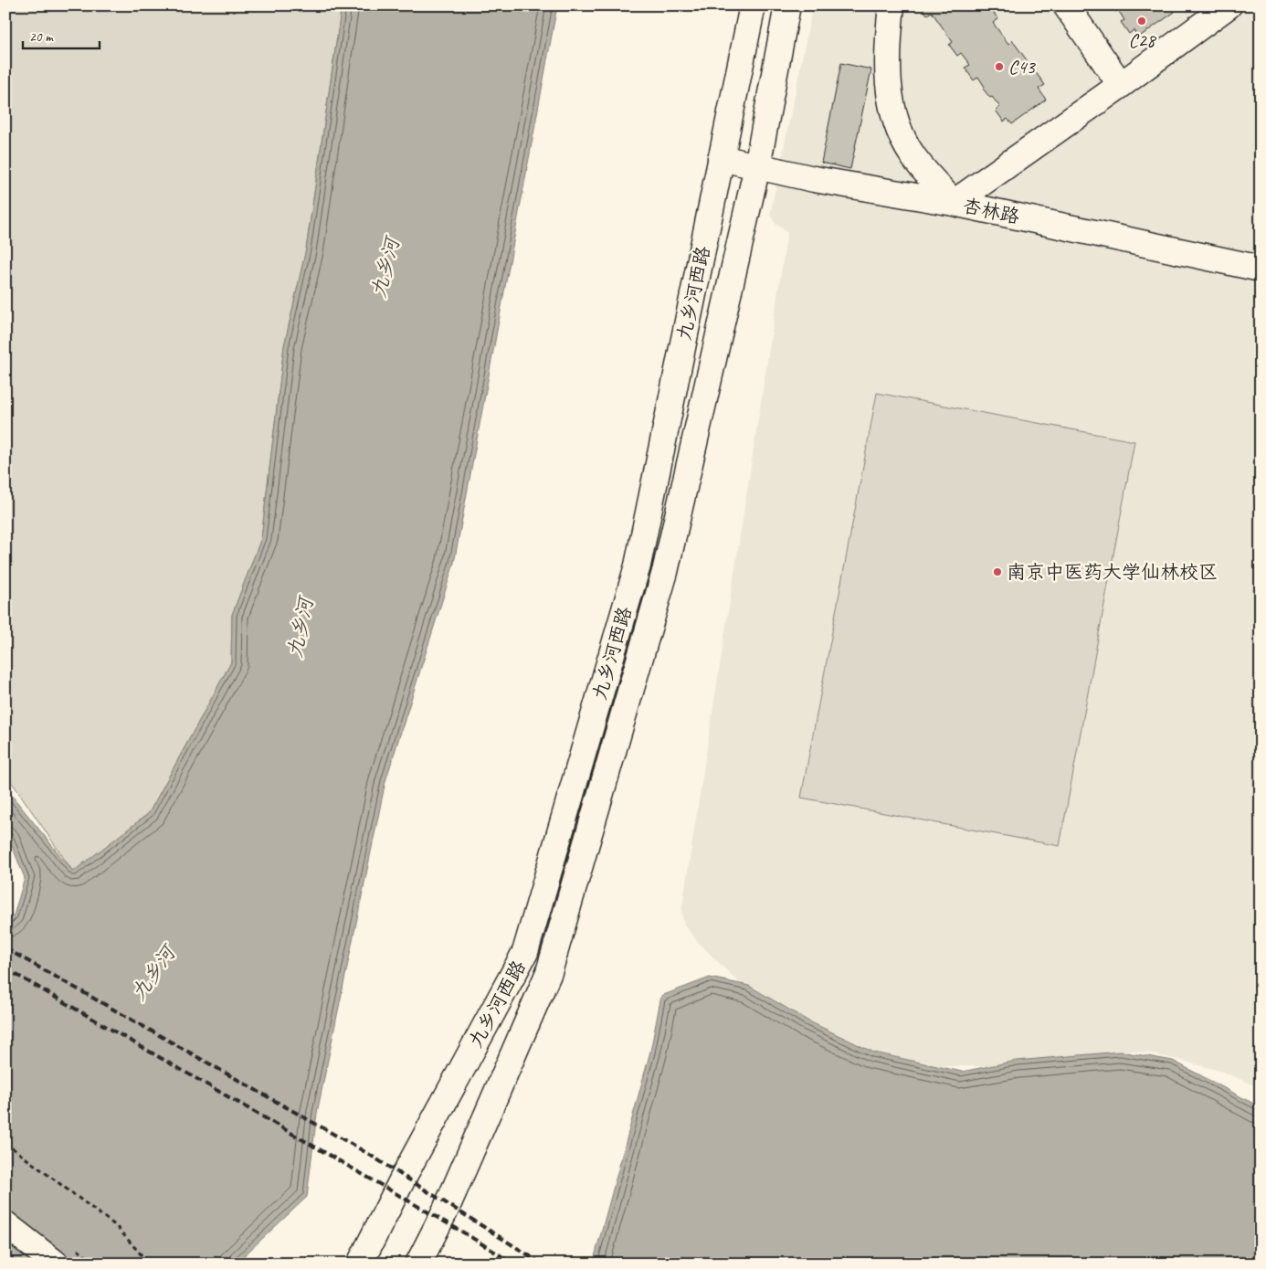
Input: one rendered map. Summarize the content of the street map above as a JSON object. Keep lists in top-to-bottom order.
{
  "streets": {
    "main road": ["杏林路", "九乡河西路"]
  },
  "crossings": [
    ["杏林路", "九乡河西路"]
  ],
  "water": ["九乡河"],
  "places": ["C28", "C43", "南京中医药大学仙林校区"],
  "scale_bar": "20 m"
}
